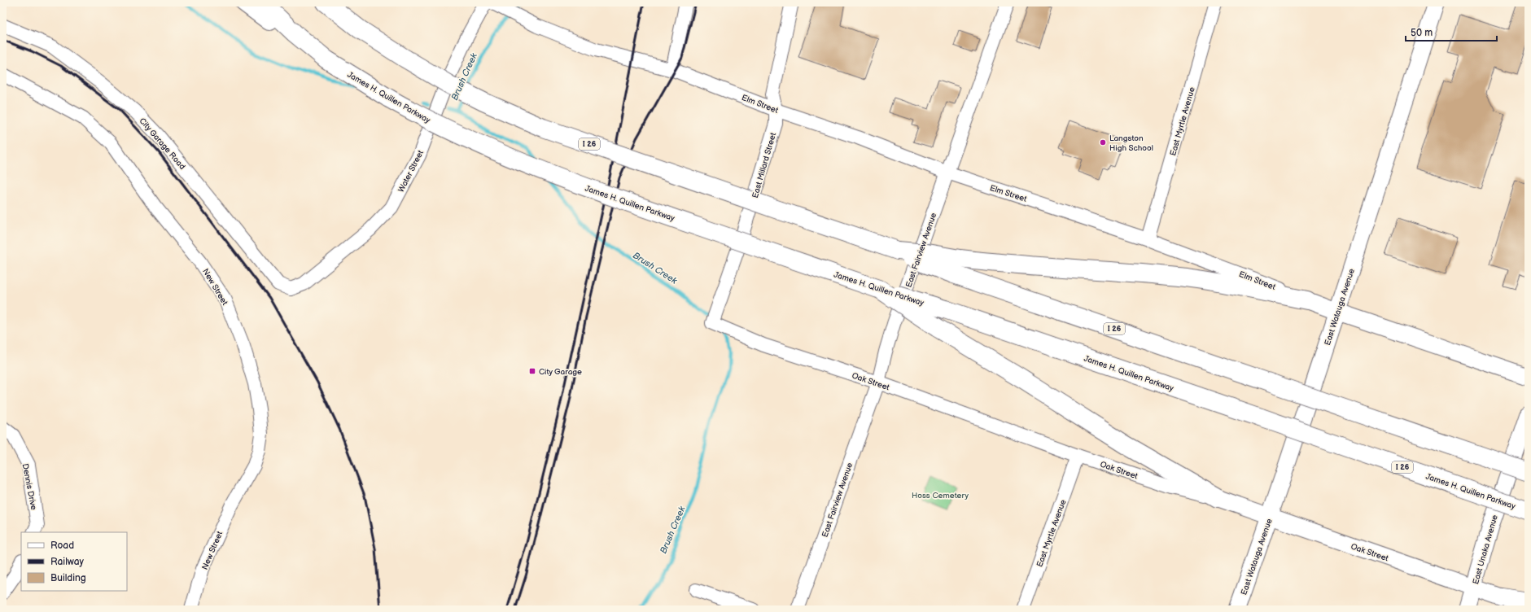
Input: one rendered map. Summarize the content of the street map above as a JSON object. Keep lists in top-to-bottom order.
{
  "streets": {
    "highway": ["James H. Quillen Parkway", "I 26"],
    "main road": [
      "Elm Street",
      "East Watauga Avenue",
      "Oak Street",
      "East Unaka Avenue"
    ],
    "street": [
      "East Myrtle Avenue",
      "City Garage Road",
      "East Millard Street",
      "Water Street",
      "East Fairview Avenue",
      "New Street",
      "Dennis Drive"
    ]
  },
  "crossings": [
    ["Elm Street", "East Myrtle Avenue"],
    ["Elm Street", "East Millard Street"],
    ["Elm Street", "East Fairview Avenue"],
    ["Elm Street", "East Watauga Avenue"],
    ["East Myrtle Avenue", "Oak Street"],
    ["City Garage Road", "Water Street"],
    ["East Millard Street", "Oak Street"],
    ["East Fairview Avenue", "Oak Street"],
    ["East Watauga Avenue", "Oak Street"],
    ["Oak Street", "East Unaka Avenue"]
  ],
  "water": ["Brush Creek"],
  "parks": ["Hoss Cemetery"],
  "places": {
    "other": ["Langston High School"],
    "transit": ["City Garage"]
  },
  "legend": ["Road", "Railway", "Building"],
  "scale_bar": "50 m"
}
